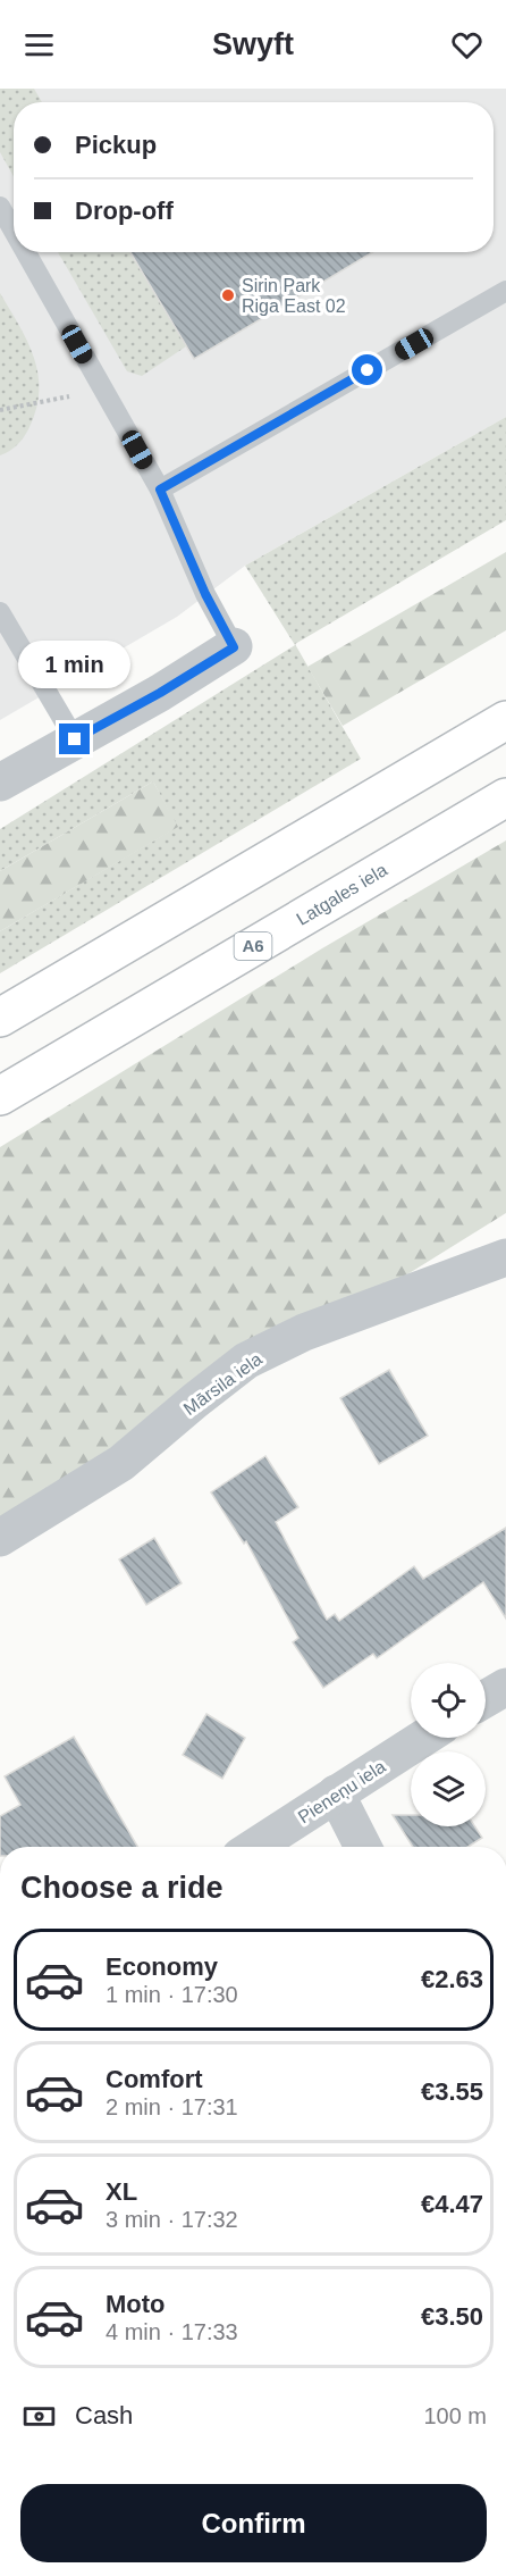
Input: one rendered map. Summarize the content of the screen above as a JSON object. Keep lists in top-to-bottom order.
{
  "streets": {
    "highway": ["Latgales iela", "A6"],
    "street": ["Mārsila iela", "Pieneņu iela"]
  },
  "places": ["Sirin Park Riga East 02"],
  "page": {
    "header": "Swyft",
    "banner": ["Pickup", "Drop-off"],
    "bubble": "1 min",
    "heading": "Choose a ride",
    "list": [
      {
        "name": "Economy",
        "note": "1 min · 17:30",
        "value": "€2.63"
      },
      {
        "name": "Comfort",
        "note": "2 min · 17:31",
        "value": "€3.55"
      },
      {
        "name": "XL",
        "note": "3 min · 17:32",
        "value": "€4.47"
      },
      {
        "name": "Moto",
        "note": "4 min · 17:33",
        "value": "€3.50"
      }
    ],
    "pay": ["Cash", "100 m"],
    "buttons": "Confirm"
  }
}
